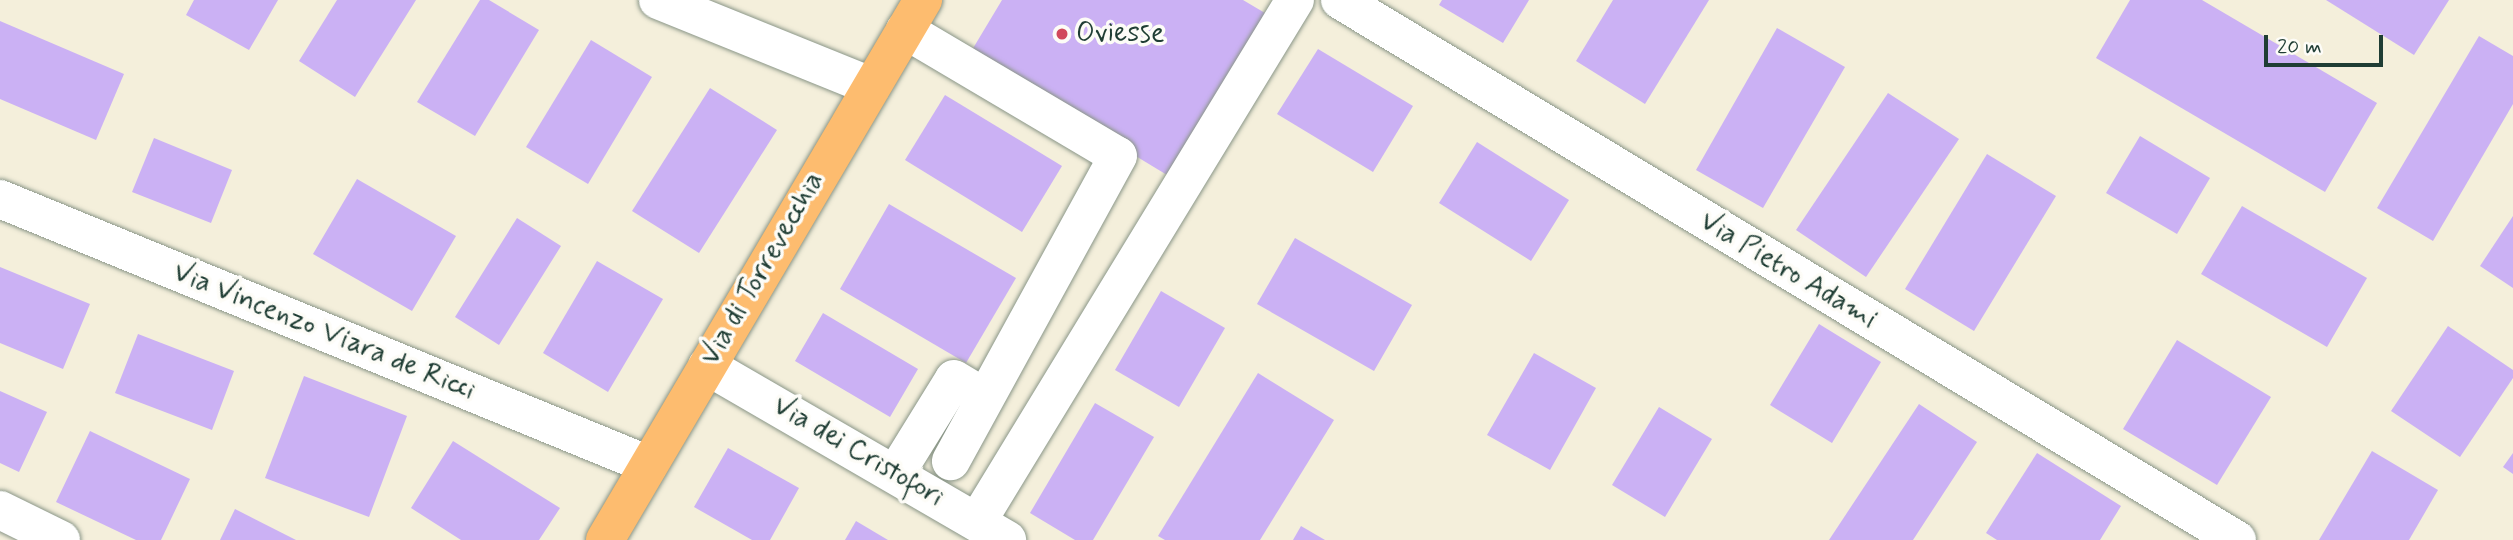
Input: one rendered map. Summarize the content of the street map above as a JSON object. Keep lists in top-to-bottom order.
{
  "streets": {
    "main road": ["Via di Torrevecchia"],
    "street": ["Via Pietro Adami", "Via Vincenzo Viara de Ricci", "Via dei Cristofori"]
  },
  "crossings": [
    ["Via di Torrevecchia", "Via Vincenzo Viara de Ricci"],
    ["Via di Torrevecchia", "Via dei Cristofori"]
  ],
  "places": ["Oviesse"],
  "scale_bar": "20 m"
}
